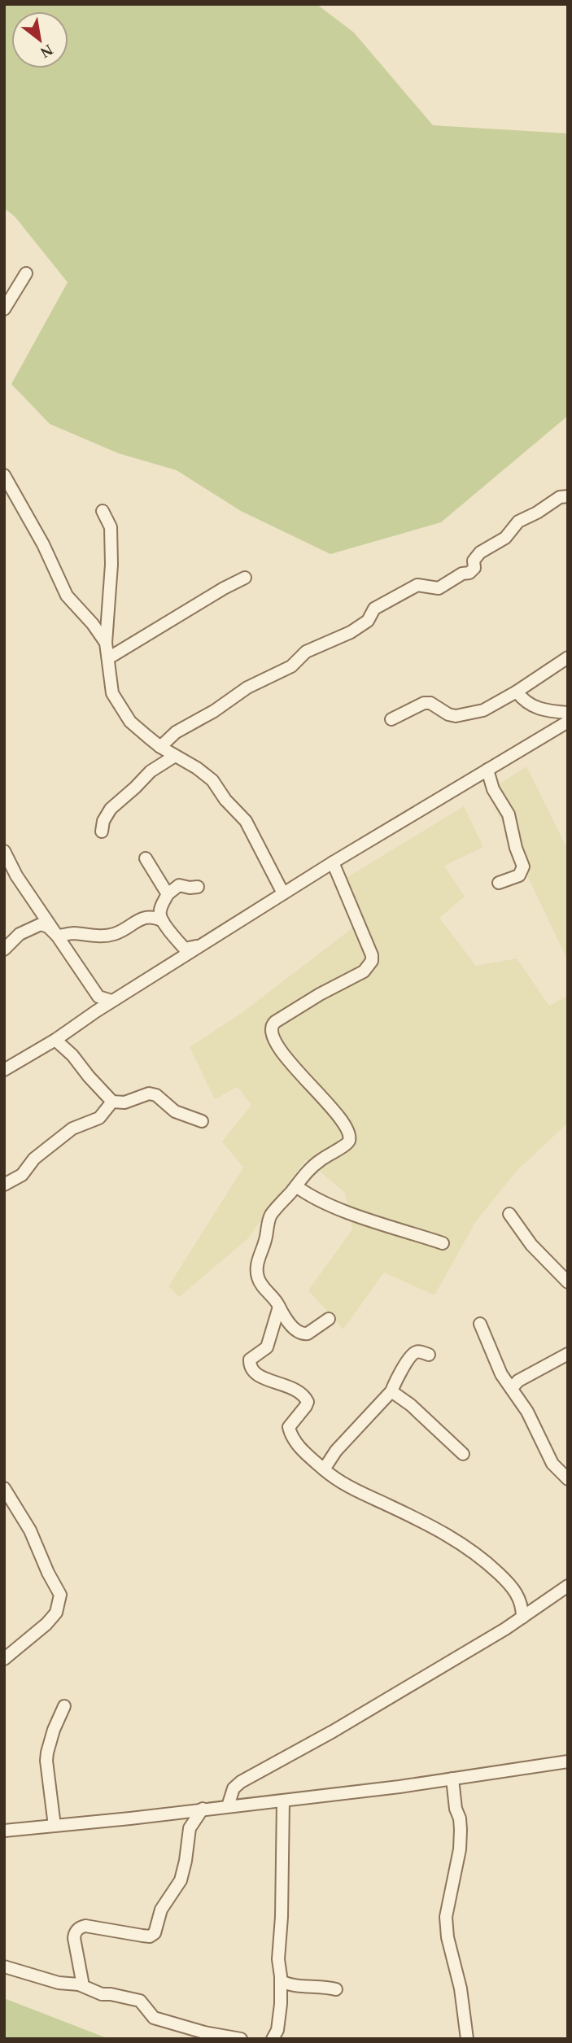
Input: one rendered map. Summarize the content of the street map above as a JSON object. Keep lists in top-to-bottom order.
{
  "north": "bottom right"
}
